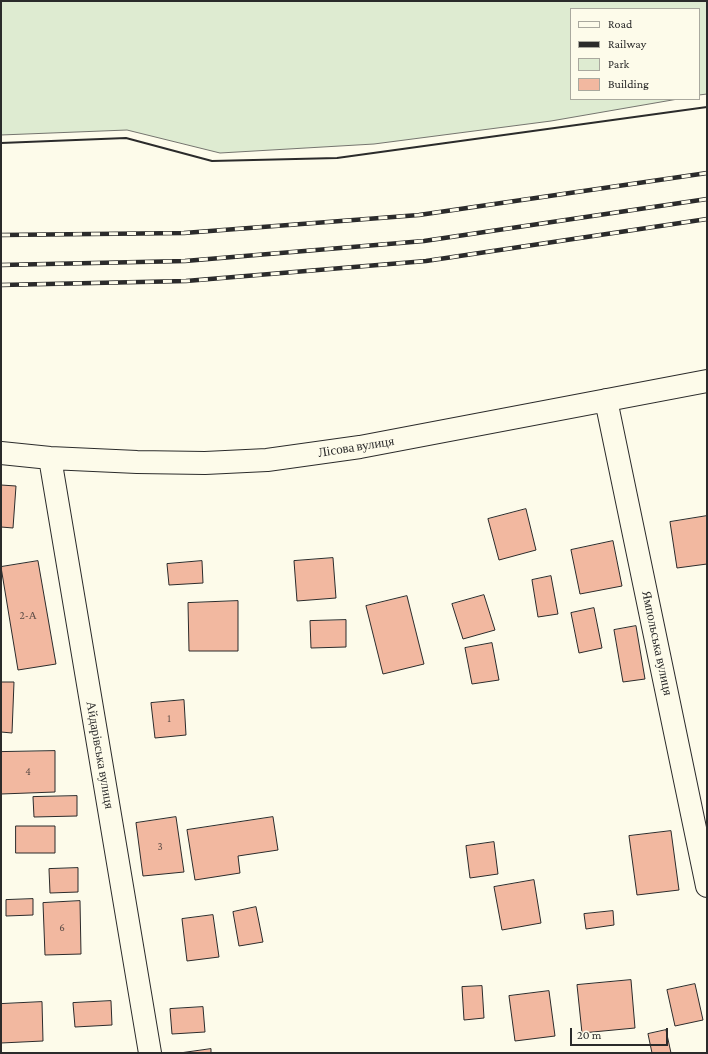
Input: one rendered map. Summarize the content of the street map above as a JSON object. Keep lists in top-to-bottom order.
{
  "streets": {
    "street": ["Лісова вулиця", "Ямпольська вулиця", "Айдарівська вулиця"]
  },
  "crossings": [
    ["Лісова вулиця", "Ямпольська вулиця"],
    ["Лісова вулиця", "Айдарівська вулиця"]
  ],
  "house_numbers": [
    "2-А",
    "1",
    "4",
    "3",
    "6"
  ],
  "legend": [
    "Road",
    "Railway",
    "Park",
    "Building"
  ],
  "scale_bar": "20 m"
}
